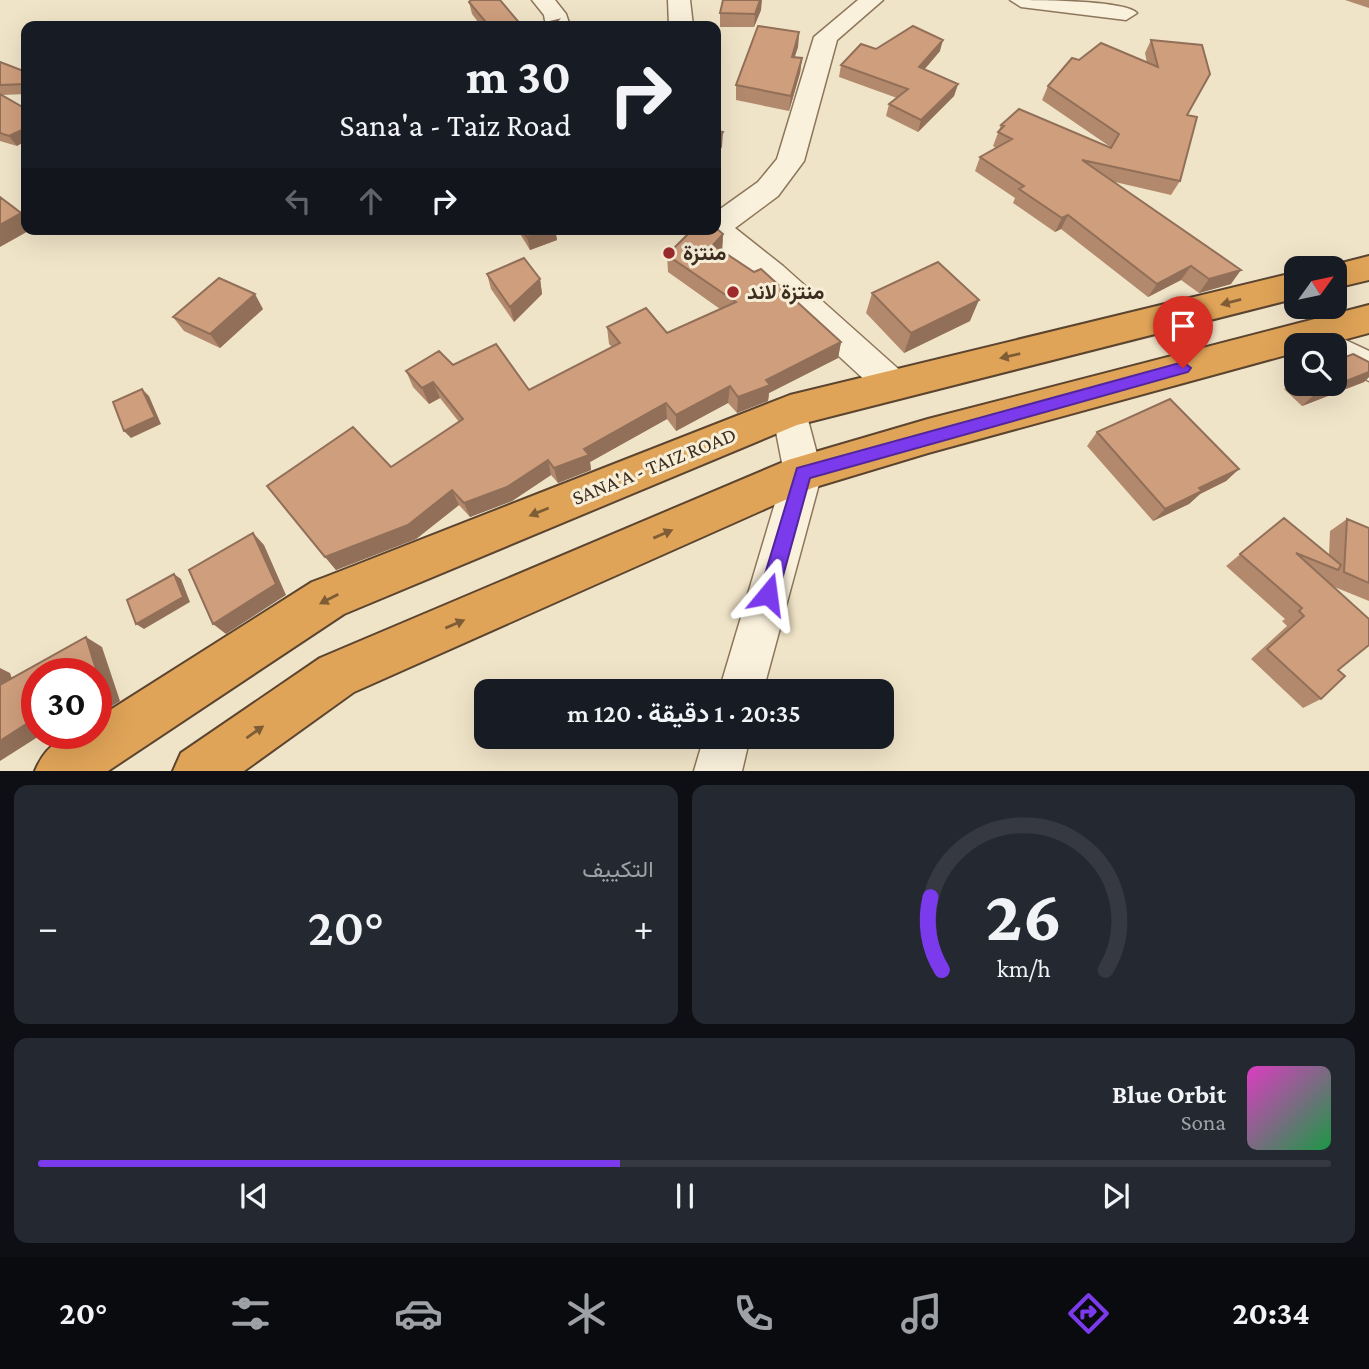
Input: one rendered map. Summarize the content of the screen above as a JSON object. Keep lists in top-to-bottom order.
{
  "streets": {
    "highway": ["SANA'A - TAIZ ROAD"]
  },
  "places": ["منتزة", "منتزة لاند"],
  "north": "top right",
  "page": {
    "turn": ["30 m", "Sana'a - Taiz Road"],
    "limit": "30",
    "trip": "20:35 · 1 دقيقة · 120 m",
    "tile": "التكييف",
    "heat": ["−", "20°", "+"],
    "song": ["Blue Orbit", "Sona"],
    "tabs": ["20:34", "20°"],
    "gauge": ["26", "km/h"]
  }
}
